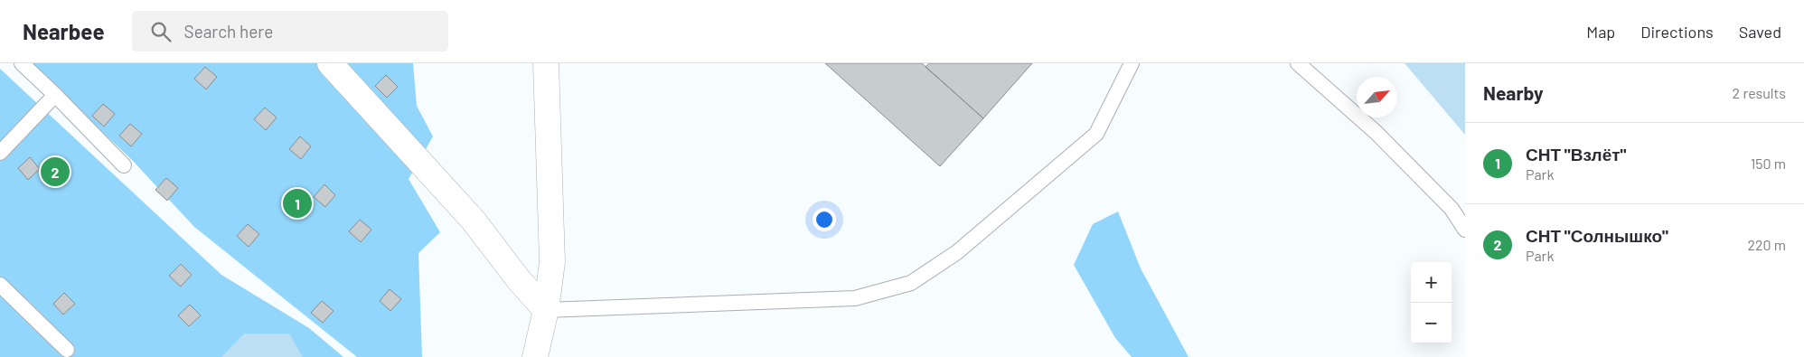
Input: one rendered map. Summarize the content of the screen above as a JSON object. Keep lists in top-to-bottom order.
{
  "north": "top right",
  "page": {
    "header": "Nearbee",
    "search": "Search here",
    "nav": ["Map", "Directions", "Saved"],
    "heading": ["Nearby", "2 results"],
    "list": [
      {
        "mark": "1",
        "name": "СНТ \"Взлёт\"",
        "note": "Park",
        "value": "150 m"
      },
      {
        "mark": "2",
        "name": "СНТ \"Солнышко\"",
        "note": "Park",
        "value": "220 m"
      }
    ],
    "pins": ["2", "1"],
    "map_buttons": ["+", "−"]
  }
}
